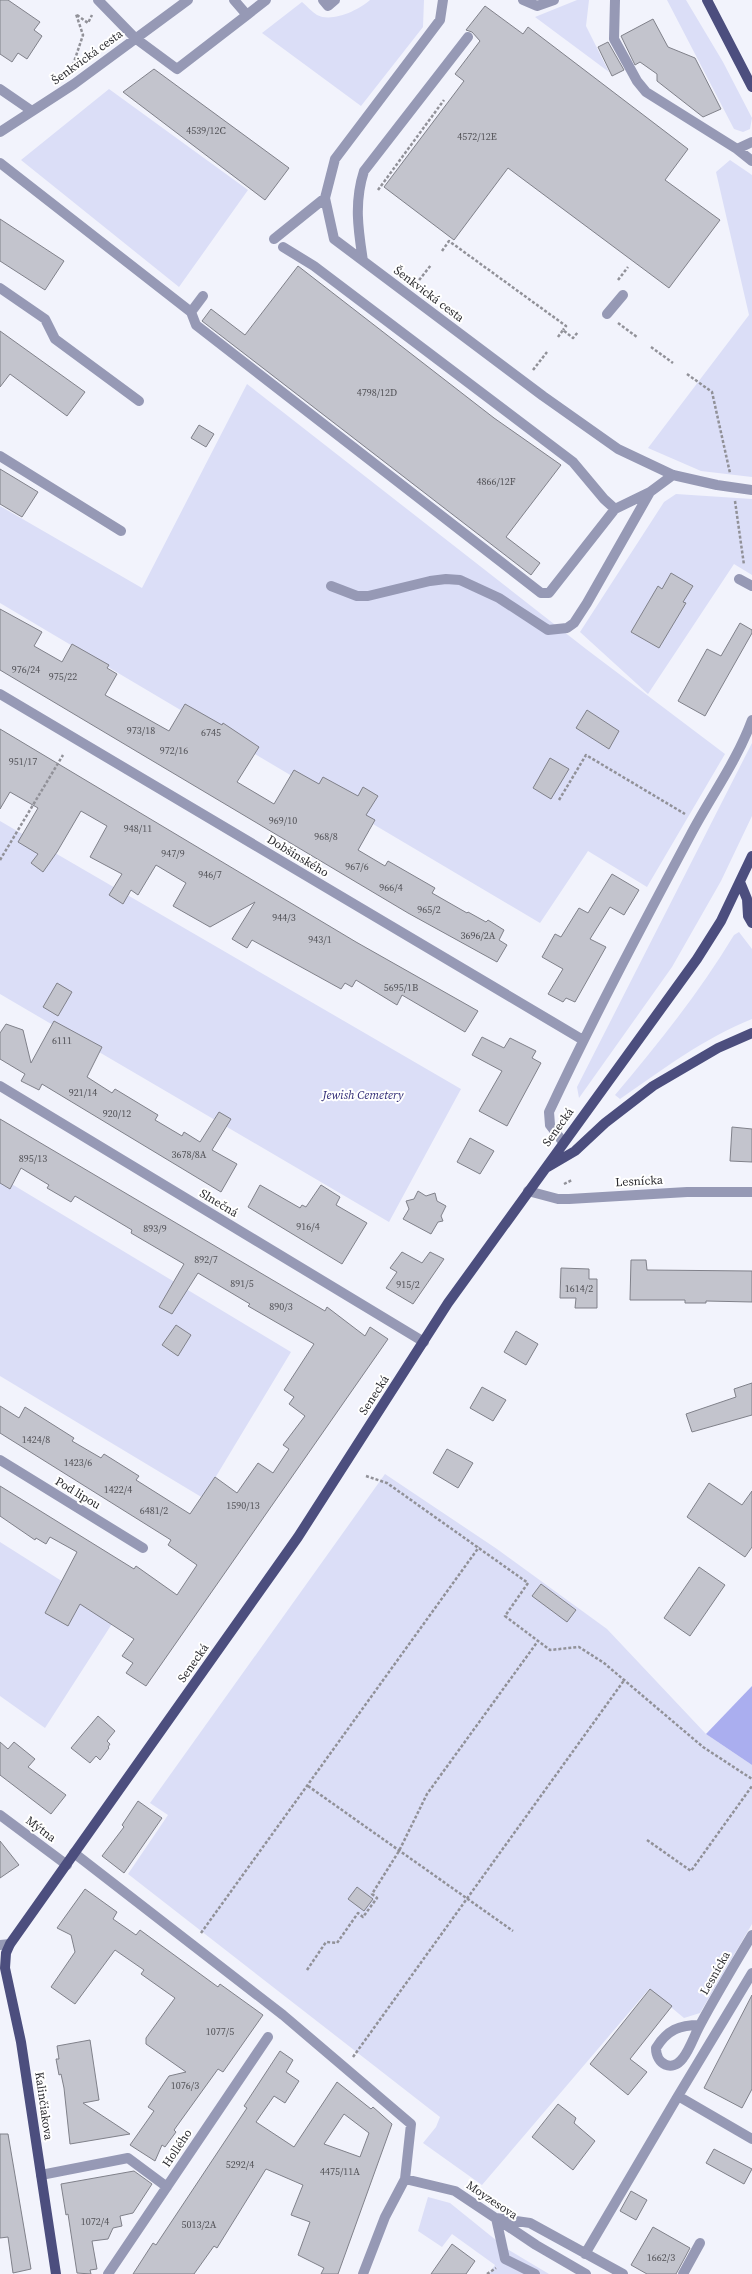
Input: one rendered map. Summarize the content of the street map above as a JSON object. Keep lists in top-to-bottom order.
{
  "streets": {
    "main road": ["Senecká", "Kalinčiakova"],
    "street": [
      "Šenkvická cesta",
      "Dobšinského",
      "Lesnícka",
      "Slnečná",
      "Pod lipou",
      "Mýtna",
      "Hollého",
      "Moyzesova"
    ]
  },
  "crossings": [
    ["Senecká", "Lesnícka"],
    ["Senecká", "Slnečná"],
    ["Senecká", "Mýtna"],
    ["Senecká", "Kalinčiakova"]
  ],
  "parks": ["Jewish Cemetery"],
  "house_numbers": [
    "4539/12C",
    "4572/12E",
    "4798/12D",
    "4866/12F",
    "976/24",
    "975/22",
    "973/18",
    "6745",
    "972/16",
    "951/17",
    "969/10",
    "948/11",
    "968/8",
    "947/9",
    "967/6",
    "946/7",
    "966/4",
    "965/2",
    "944/3",
    "3696/2A",
    "943/1",
    "5695/1B",
    "6111",
    "921/14",
    "920/12",
    "3678/8A",
    "895/13",
    "916/4",
    "893/9",
    "892/7",
    "891/5",
    "915/2",
    "1614/2",
    "890/3",
    "1424/8",
    "1423/6",
    "1422/4",
    "1590/13",
    "6481/2",
    "1077/5",
    "1076/3",
    "5292/4",
    "4475/11A",
    "1072/4",
    "5013/2A",
    "1662/3"
  ]
}
